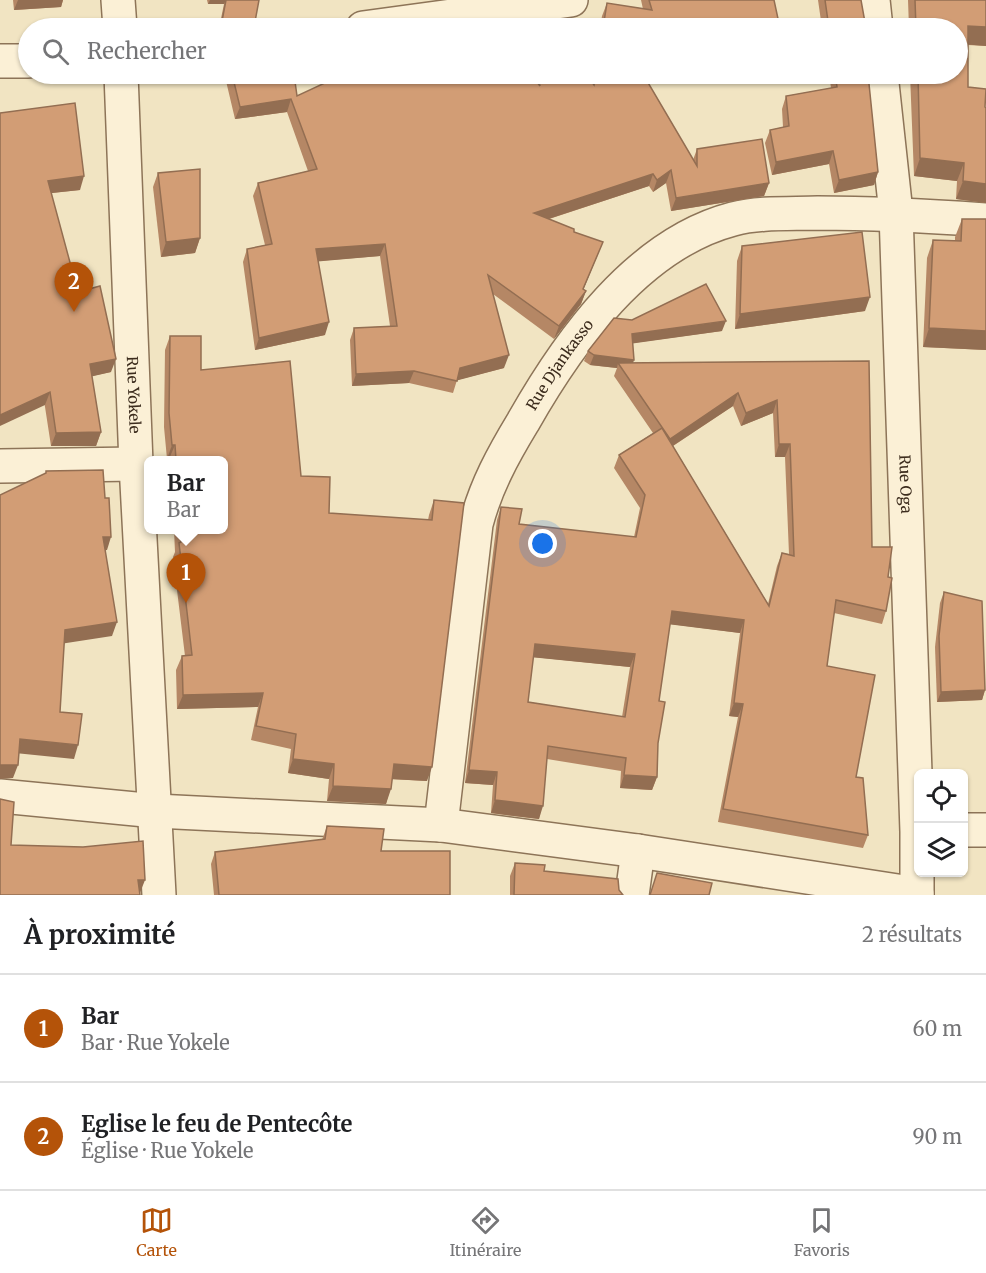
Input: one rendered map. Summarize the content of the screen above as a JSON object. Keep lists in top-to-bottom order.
{
  "streets": {
    "street": ["Rue Djankasso", "Rue Yokele", "Rue Oga"]
  },
  "crossings": [
    ["Rue Djankasso", "Rue Oga"]
  ],
  "page": {
    "search": "Rechercher",
    "pins": ["2", "1"],
    "popup": ["Bar", "Bar"],
    "heading": ["À proximité", "2 résultats"],
    "list": [
      {
        "mark": "1",
        "name": "Bar",
        "note": "Bar · Rue Yokele",
        "value": "60 m"
      },
      {
        "mark": "2",
        "name": "Eglise le feu de Pentecôte",
        "note": "Église · Rue Yokele",
        "value": "90 m"
      }
    ],
    "nav": ["Carte", "Itinéraire", "Favoris"]
  }
}
